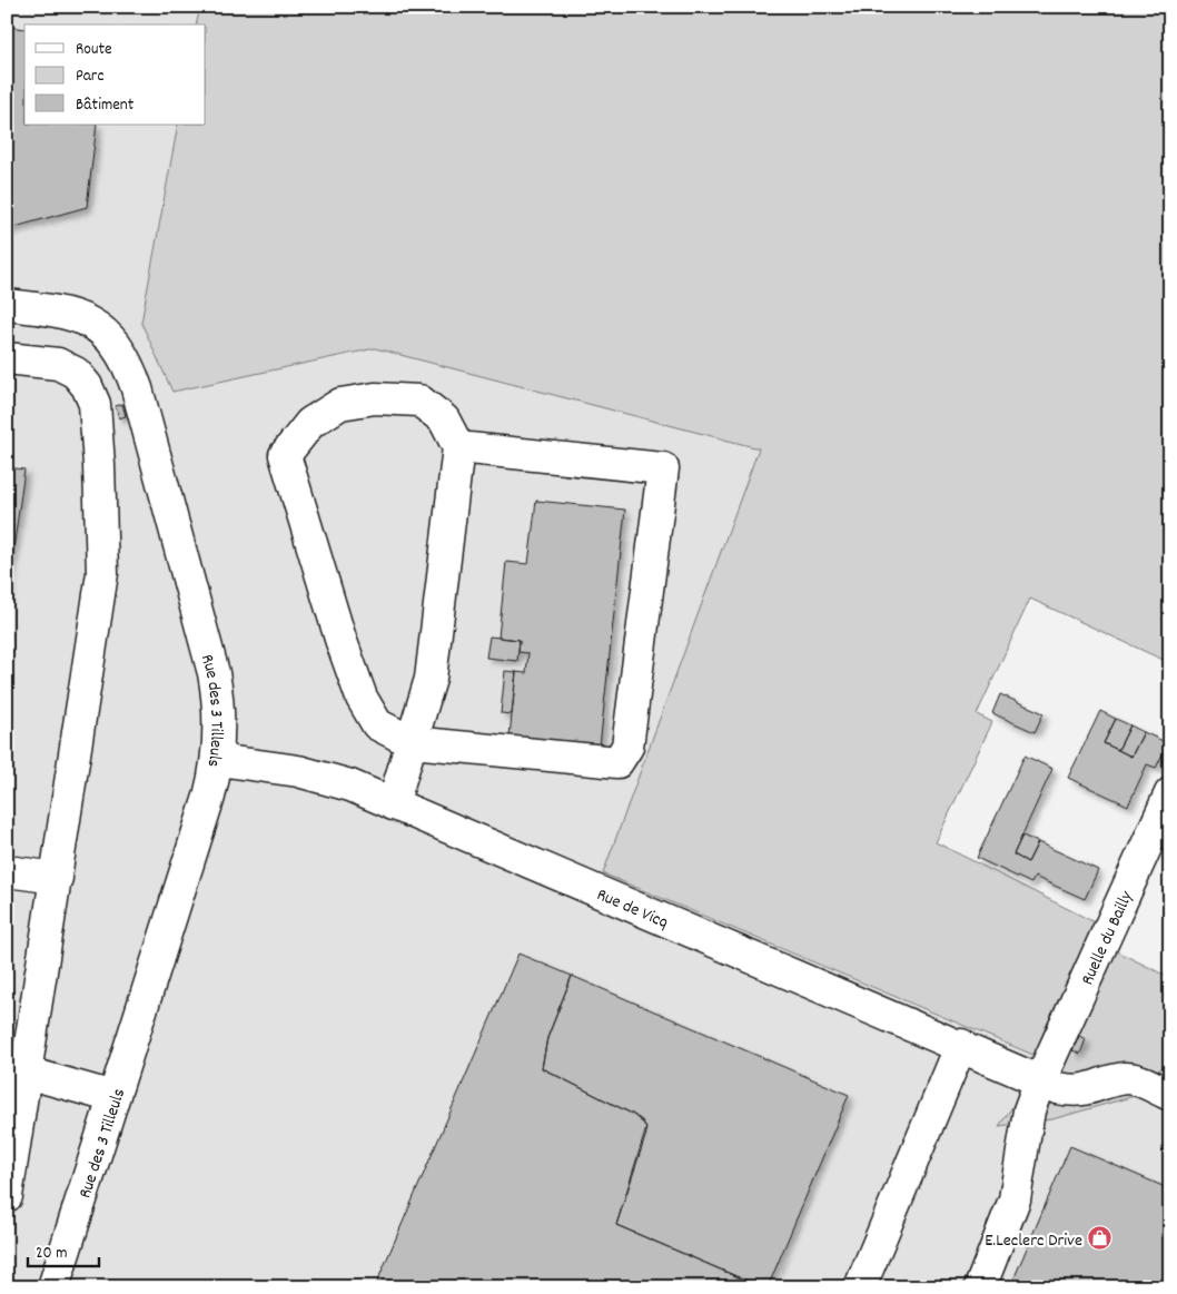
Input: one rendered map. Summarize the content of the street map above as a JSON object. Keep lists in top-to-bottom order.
{
  "streets": {
    "street": ["Rue des 3 Tilleuls", "Rue de Vicq", "Ruelle du Bailly"]
  },
  "crossings": [
    ["Rue des 3 Tilleuls", "Rue de Vicq"],
    ["Rue de Vicq", "Ruelle du Bailly"]
  ],
  "places": {
    "shop": ["E.Leclerc Drive"]
  },
  "legend": ["Route", "Parc", "Bâtiment"],
  "scale_bar": "20 m"
}
